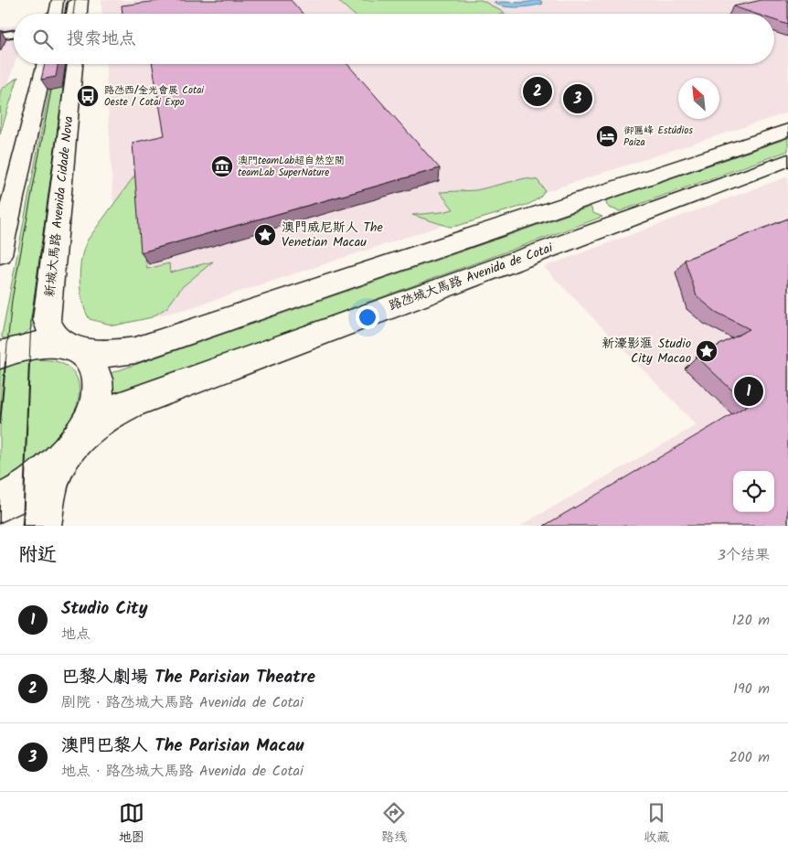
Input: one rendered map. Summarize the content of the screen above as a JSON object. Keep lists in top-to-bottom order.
{
  "streets": {
    "street": ["新城大馬路 Avenida Cidade Nova", "路氹城大馬路 Avenida de Cotai"]
  },
  "crossings": [
    ["新城大馬路 Avenida Cidade Nova", "路氹城大馬路 Avenida de Cotai"]
  ],
  "places": {
    "bus stop": ["路氹西/金光會展 Cotai Oeste / Cotai Expo"],
    "hotel": ["御匾峰 Estúdios Paiza"],
    "museum": ["澳門teamLab超自然空間 teamLab SuperNature"],
    "place": ["澳門威尼斯人 The Venetian Macau", "新濠影滙 Studio City Macao"]
  },
  "north": "top left",
  "page": {
    "search": "搜索地点",
    "pins": ["2", "3", "1"],
    "heading": ["附近", "3个结果"],
    "list": [
      {
        "mark": "1",
        "name": "Studio City",
        "note": "地点",
        "value": "120 m"
      },
      {
        "mark": "2",
        "name": "巴黎人劇場 The Parisian Theatre",
        "note": "剧院 · 路氹城大馬路 Avenida de Cotai",
        "value": "190 m"
      },
      {
        "mark": "3",
        "name": "澳門巴黎人 The Parisian Macau",
        "note": "地点 · 路氹城大馬路 Avenida de Cotai",
        "value": "200 m"
      }
    ],
    "nav": ["地图", "路线", "收藏"]
  }
}
